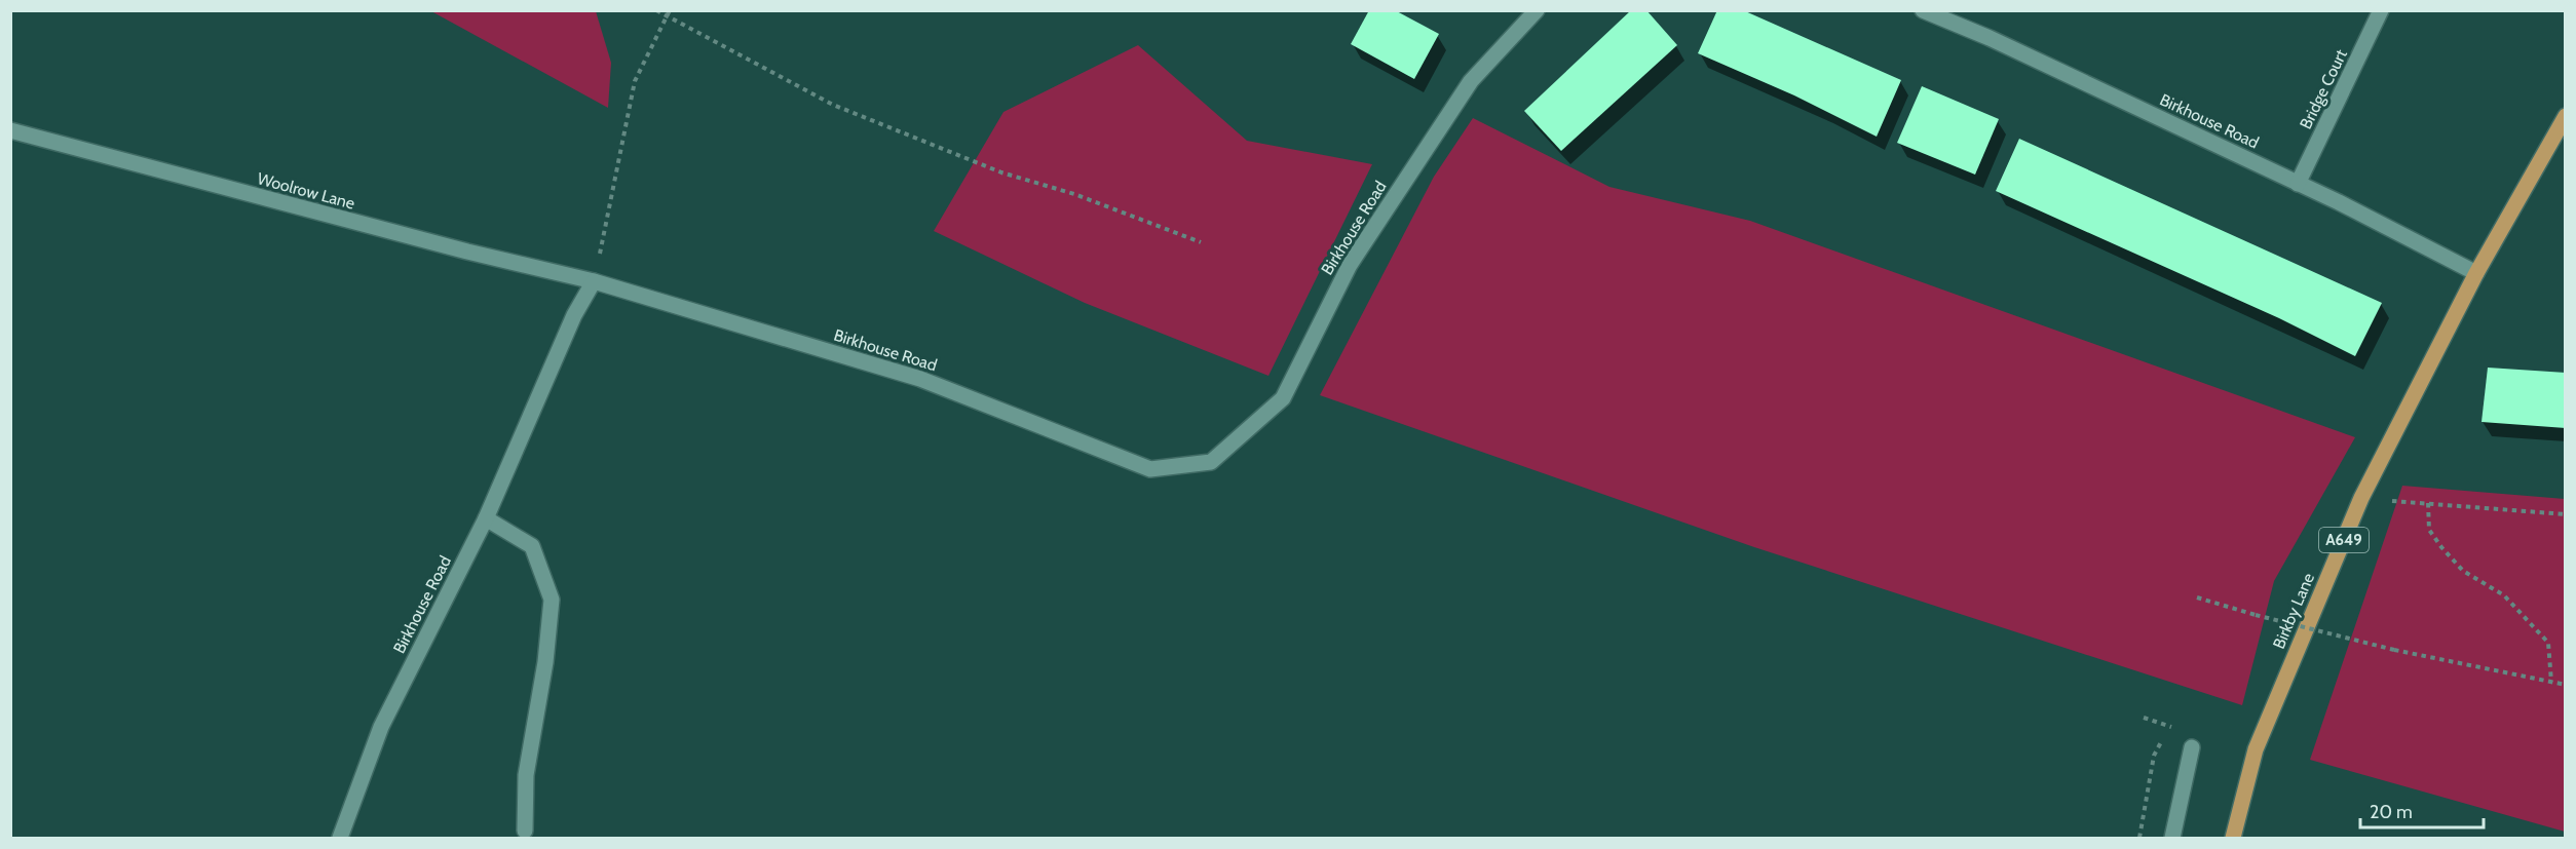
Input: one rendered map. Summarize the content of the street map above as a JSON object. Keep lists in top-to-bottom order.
{
  "streets": {
    "main road": ["A649", "Birkby Lane"],
    "street": ["Bridge Court", "Birkhouse Road", "Woolrow Lane"]
  },
  "crossings": [
    ["Bridge Court", "Birkhouse Road"],
    ["Birkhouse Road", "Woolrow Lane"],
    ["Birkhouse Road", "A649"],
    ["Birkhouse Road", "Birkby Lane"],
    ["A649", "Birkby Lane"]
  ],
  "scale_bar": "20 m"
}
